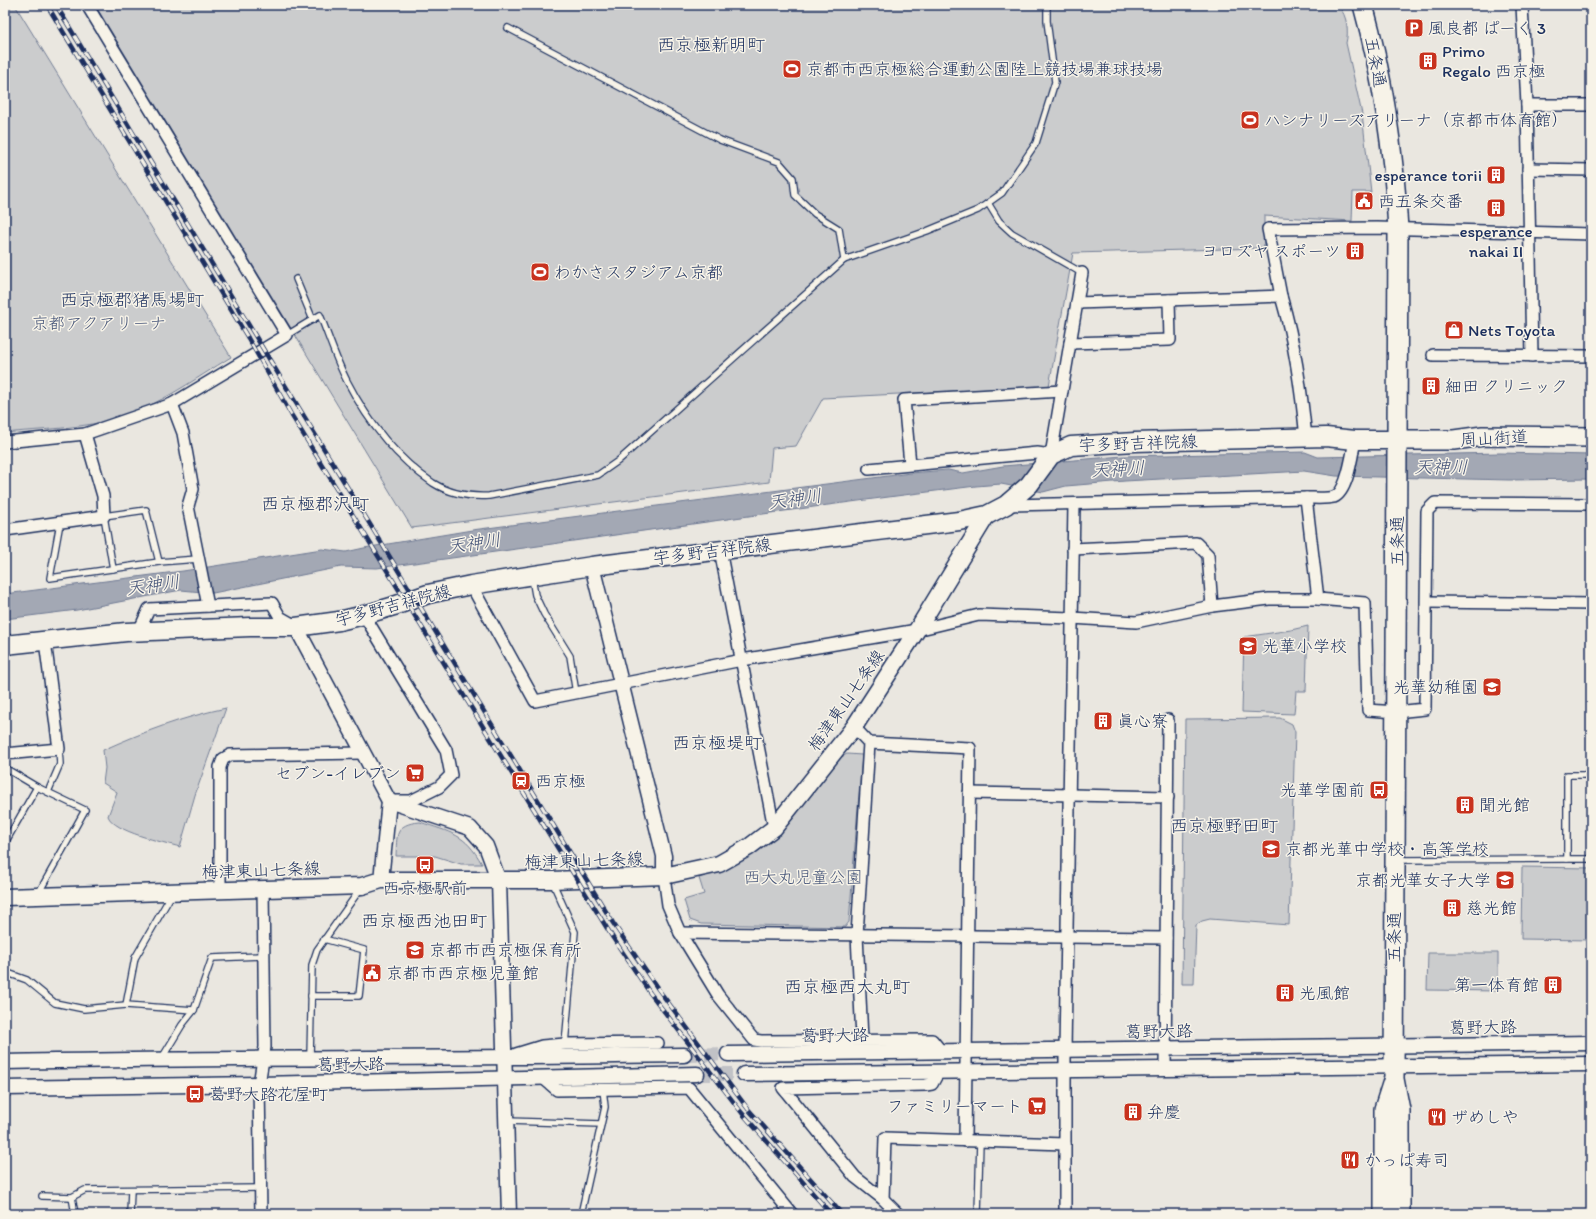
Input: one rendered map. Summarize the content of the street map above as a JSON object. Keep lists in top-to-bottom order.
{
  "streets": {
    "highway": ["五条通", "周山街道"],
    "main road": ["宇多野吉祥院線", "梅津東山七条線"],
    "street": ["葛野大路"]
  },
  "crossings": [
    ["五条通", "周山街道"],
    ["五条通", "宇多野吉祥院線"],
    ["五条通", "葛野大路"],
    ["周山街道", "宇多野吉祥院線"],
    ["宇多野吉祥院線", "梅津東山七条線"]
  ],
  "districts": [
    "西京極新明町",
    "西京極郡猪馬場町",
    "西京極郡沢町",
    "西京極堤町",
    "西京極野田町",
    "西京極西池田町",
    "西京極西大丸町"
  ],
  "water": ["天神川"],
  "parks": ["京都アクアリーナ", "西大丸児童公園"],
  "places": {
    "parking": ["風良都 ぱーく 3"],
    "building": [
      "Primo Regalo 西京極",
      "esperance torii",
      "esperance nakai II",
      "ヨロズヤ スポーツ",
      "細田 クリニック",
      "眞心寮",
      "聞光館",
      "慈光館",
      "第一体育館",
      "光風館",
      "弁慶"
    ],
    "sports": ["京都市西京極総合運動公園陸上競技場兼球技場", "ハンナリーズアリーナ（京都市体育館）", "わかさスタジアム京都"],
    "public building": ["西五条交番", "京都市西京極児童館"],
    "shop": ["Nets Toyota"],
    "school or university": [
      "光華小学校",
      "光華幼稚園",
      "京都光華中学校・高等学校",
      "京都光華女子大学",
      "京都市西京極保育所"
    ],
    "supermarket": ["セブン-イレブン", "ファミリーマート"],
    "station": ["西京極"],
    "bus stop": ["光華学園前", "西京極駅前", "葛野大路花屋町"],
    "restaurant": ["ザめしや", "かっぱ寿司"]
  }
}
